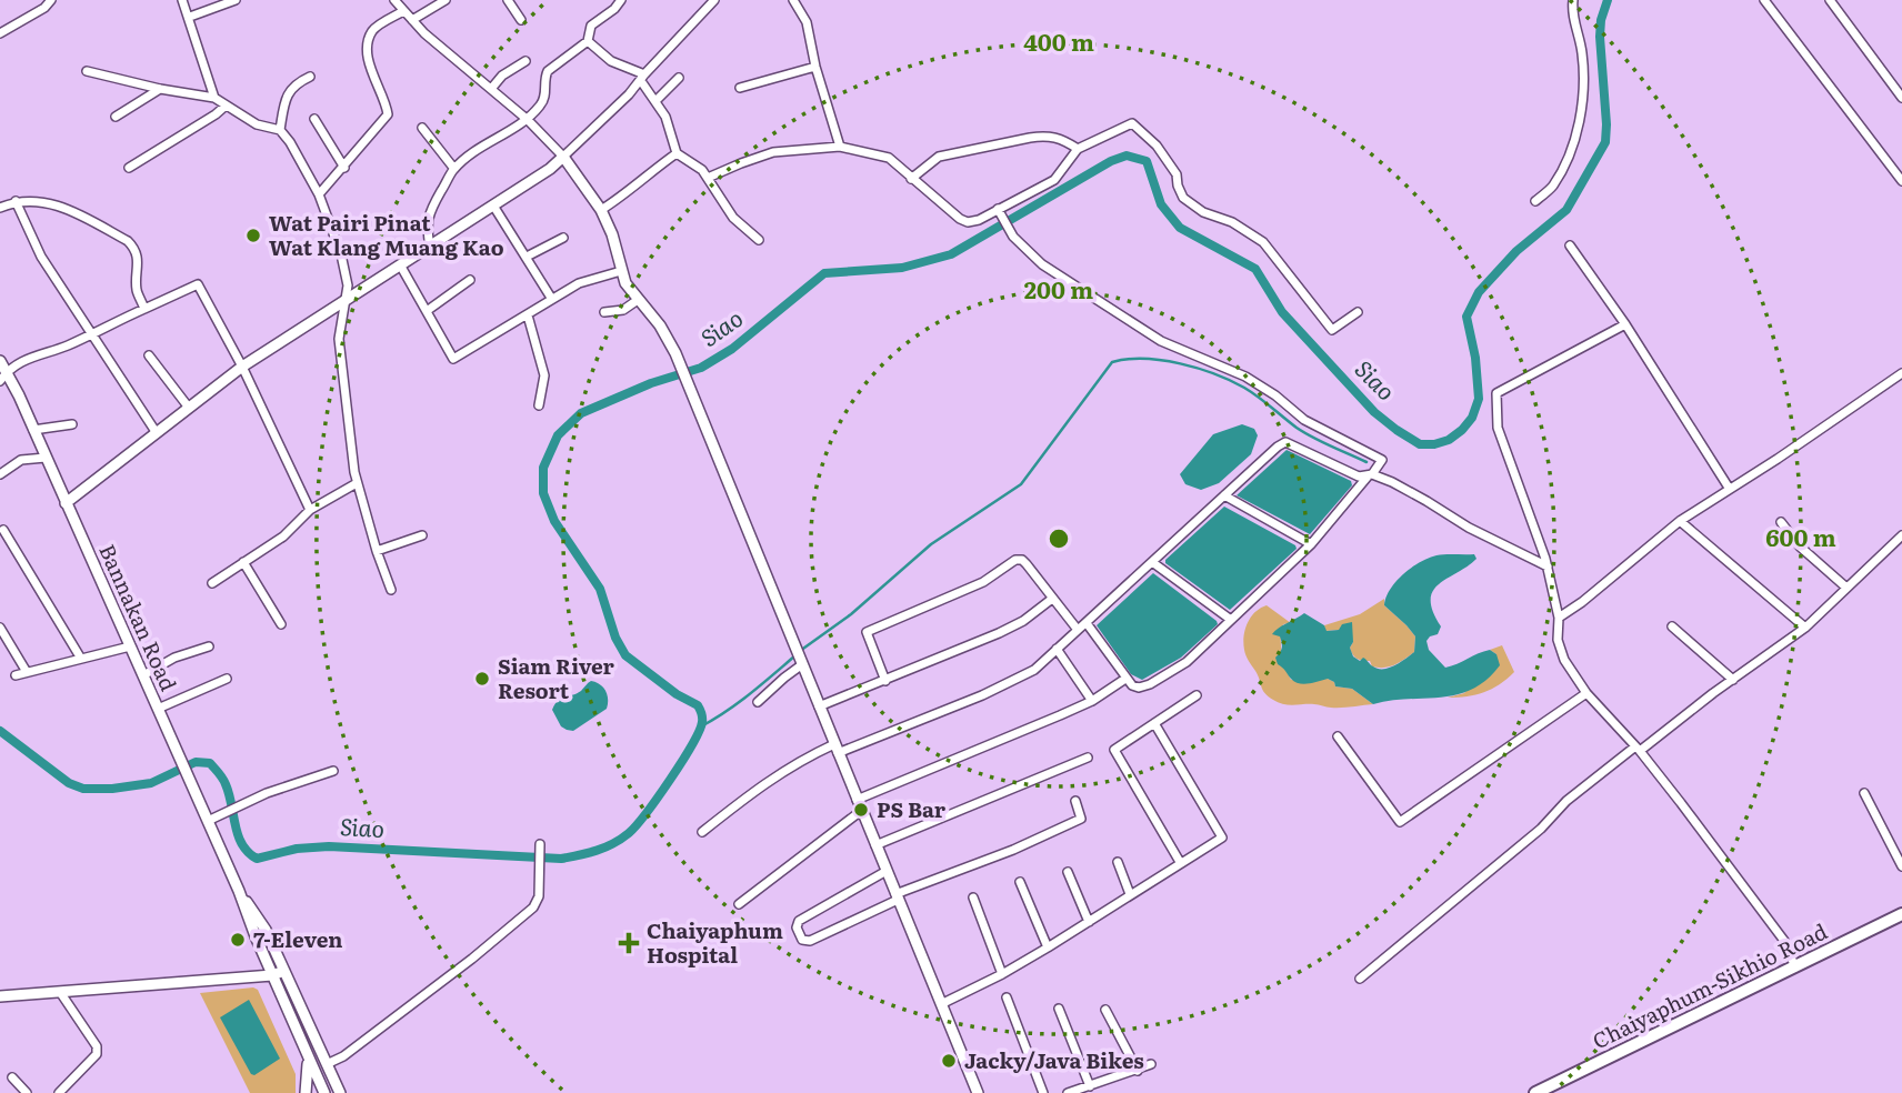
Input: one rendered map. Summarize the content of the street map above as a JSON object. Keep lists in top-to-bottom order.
{
  "streets": {
    "main road": ["Chaiyaphum-Sikhio Road"],
    "street": ["Bannakan Road"]
  },
  "water": ["Siao"],
  "places": {
    "other": [
      "Wat Pairi Pinat Wat Klang Muang Kao",
      "Siam River Resort",
      "PS Bar",
      "7-Eleven",
      "Jacky/Java Bikes"
    ],
    "health": ["Chaiyaphum Hospital"]
  },
  "rings": ["400 m", "200 m", "600 m"]
}
